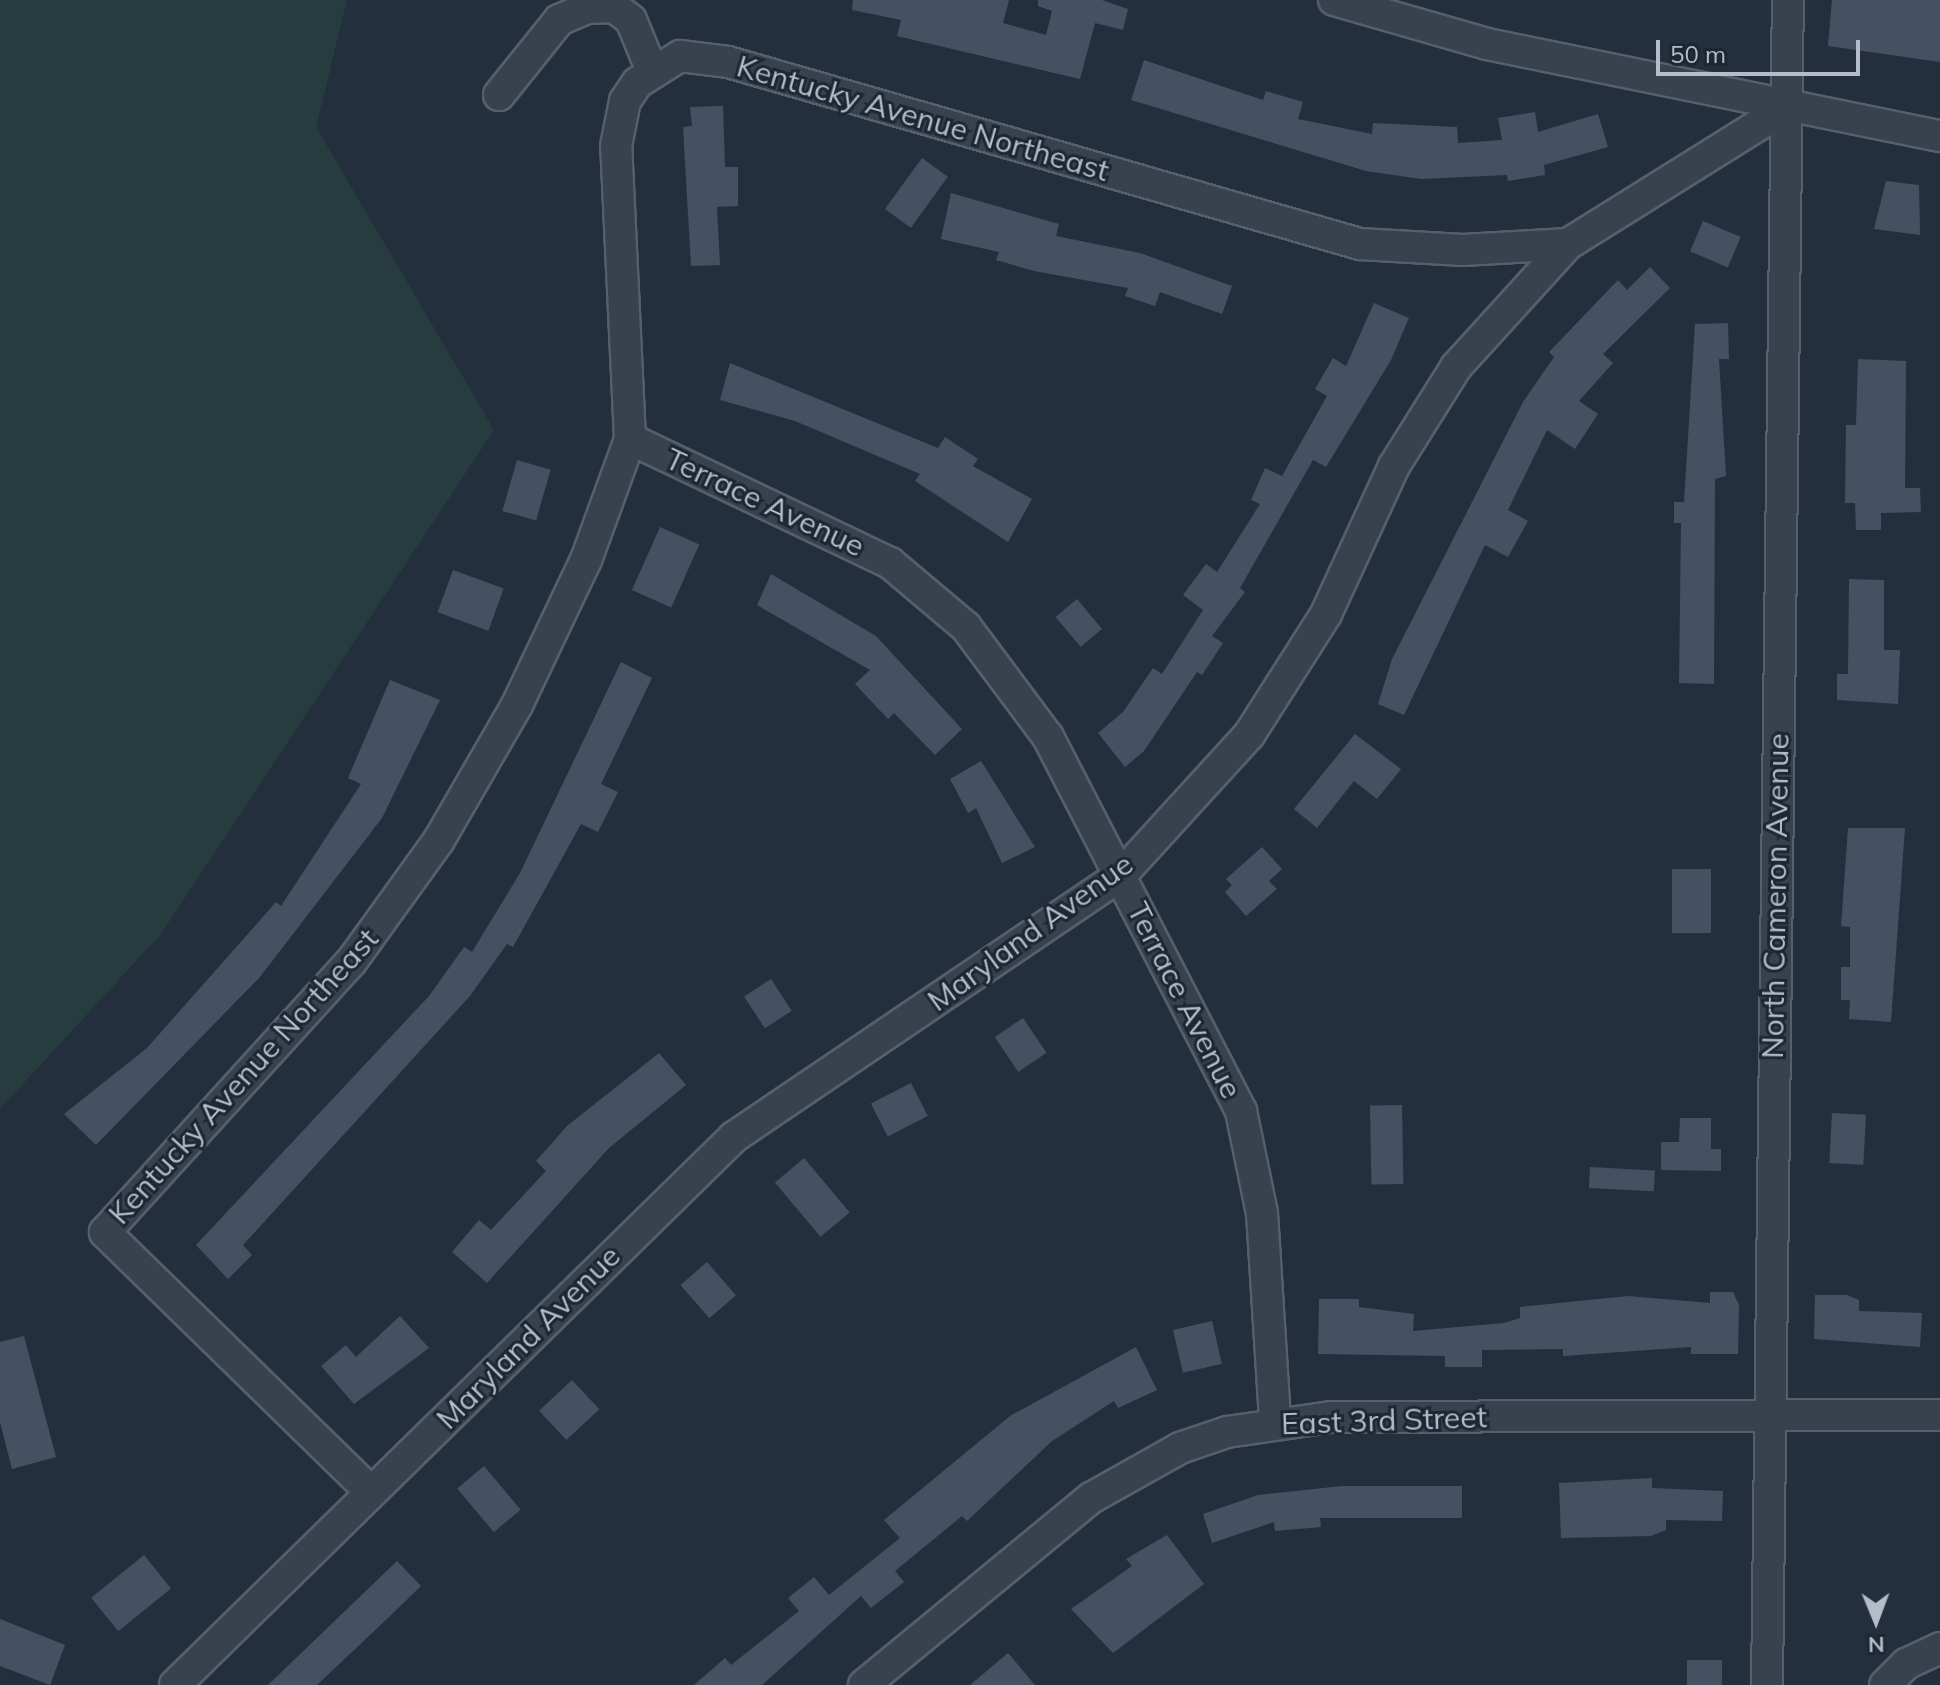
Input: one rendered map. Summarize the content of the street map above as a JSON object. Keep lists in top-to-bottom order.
{
  "streets": {
    "street": [
      "Kentucky Avenue Northeast",
      "Terrace Avenue",
      "North Cameron Avenue",
      "Maryland Avenue",
      "East 3rd Street"
    ]
  },
  "crossings": [
    ["Kentucky Avenue Northeast", "Terrace Avenue"],
    ["Kentucky Avenue Northeast", "Maryland Avenue"],
    ["Terrace Avenue", "Maryland Avenue"],
    ["Terrace Avenue", "East 3rd Street"],
    ["North Cameron Avenue", "Maryland Avenue"],
    ["North Cameron Avenue", "East 3rd Street"]
  ],
  "scale_bar": "50 m",
  "north": "bottom"
}
